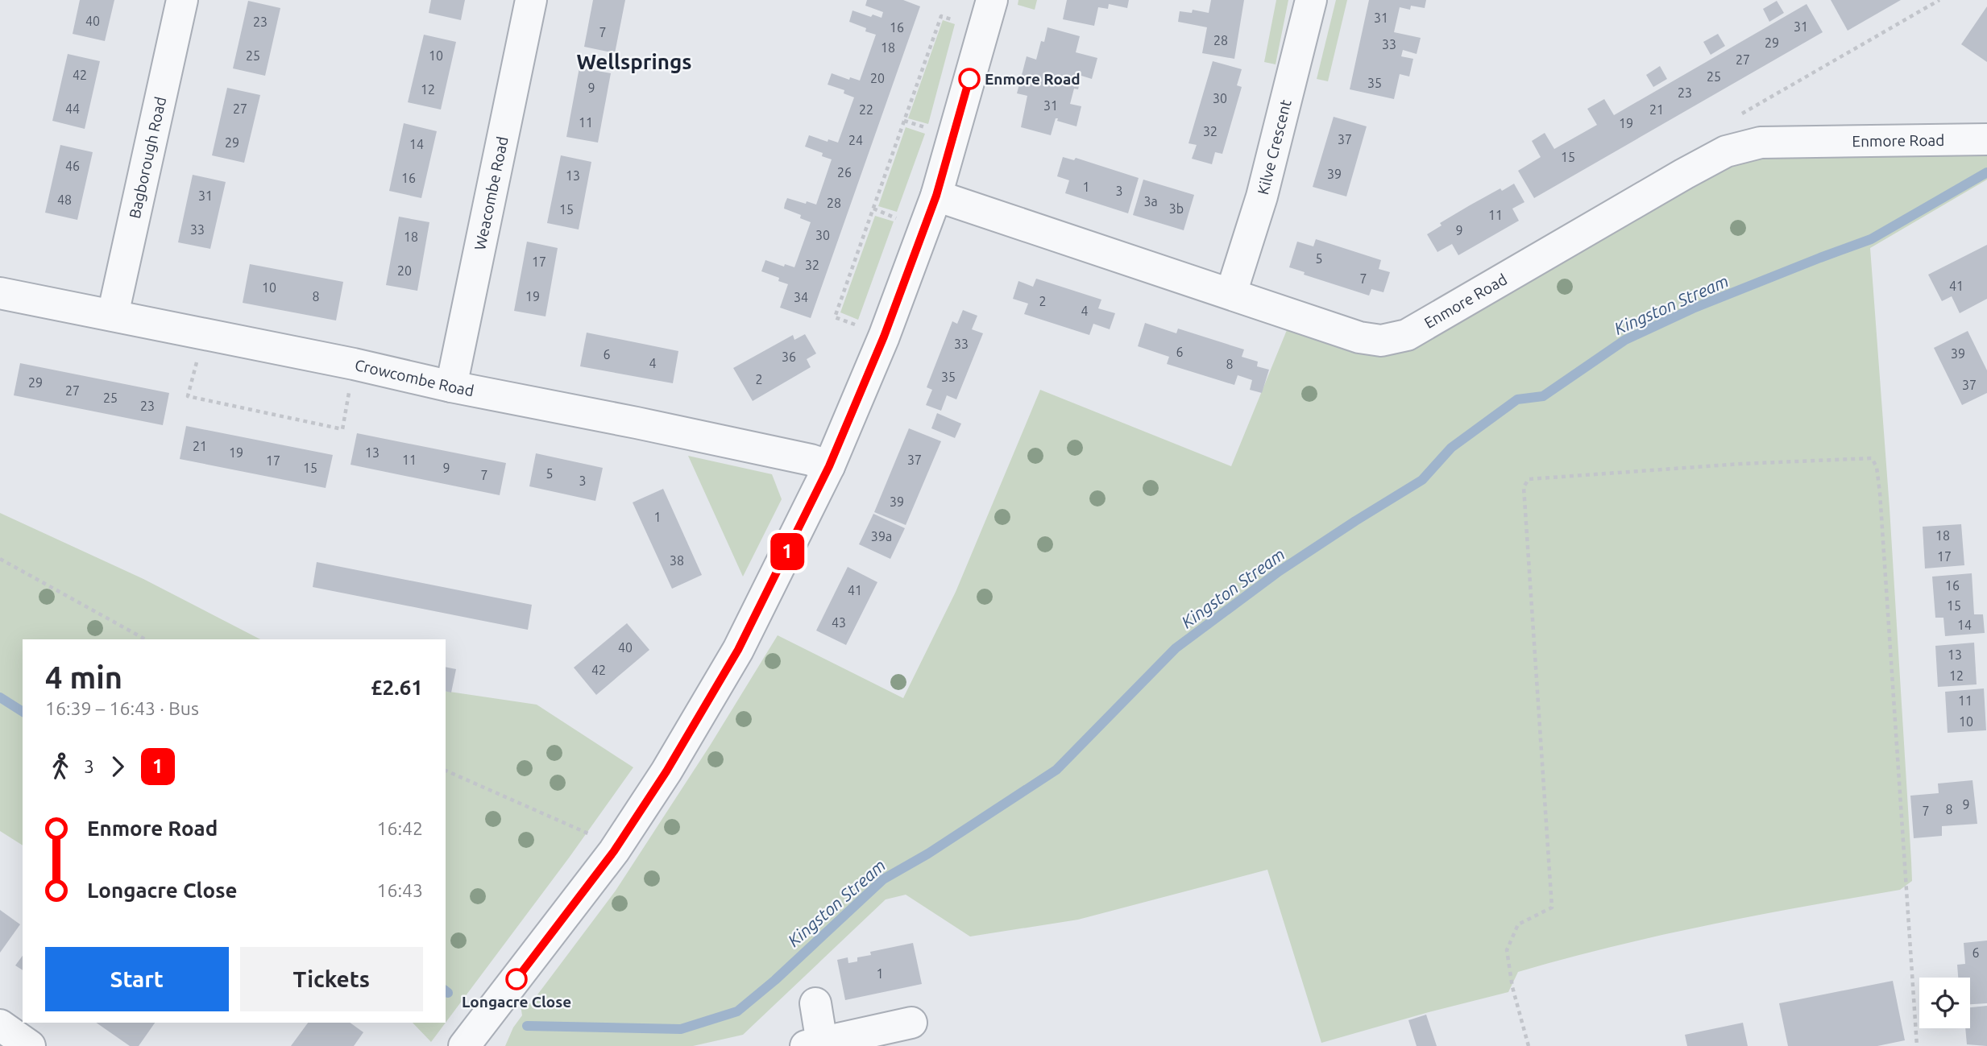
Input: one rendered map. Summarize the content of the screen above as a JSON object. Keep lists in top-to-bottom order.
{
  "streets": {
    "street": [
      "Enmore Road",
      "Kilve Crescent",
      "Bagborough Road",
      "Weacombe Road",
      "Crowcombe Road"
    ]
  },
  "crossings": [
    ["Enmore Road", "Kilve Crescent"],
    ["Bagborough Road", "Crowcombe Road"],
    ["Weacombe Road", "Crowcombe Road"]
  ],
  "districts": ["Wellsprings"],
  "water": ["Kingston Stream"],
  "places": ["Enmore Road", "Longacre Close"],
  "lines": ["bus line 1"],
  "house_numbers": [
    "31",
    "40",
    "23",
    "31",
    "16",
    "7",
    "28",
    "29",
    "33",
    "18",
    "25",
    "10",
    "27",
    "42",
    "25",
    "20",
    "35",
    "9",
    "12",
    "23",
    "30",
    "31",
    "44",
    "27",
    "22",
    "21",
    "11",
    "19",
    "32",
    "37",
    "24",
    "29",
    "14",
    "15",
    "46",
    "26",
    "39",
    "13",
    "16",
    "1",
    "3",
    "31",
    "48",
    "3a",
    "28",
    "3b",
    "15",
    "11",
    "33",
    "9",
    "30",
    "18",
    "5",
    "17",
    "32",
    "20",
    "7",
    "41",
    "10",
    "8",
    "19",
    "34",
    "2",
    "4",
    "33",
    "6",
    "39",
    "6",
    "36",
    "4",
    "8",
    "35",
    "2",
    "29",
    "37",
    "27",
    "25",
    "23",
    "21",
    "19",
    "13",
    "11",
    "37",
    "17",
    "15",
    "9",
    "5",
    "7",
    "3",
    "39",
    "1",
    "18",
    "39a",
    "17",
    "38",
    "16",
    "41",
    "15",
    "43",
    "14",
    "40",
    "13",
    "42",
    "12",
    "11",
    "10",
    "9",
    "8",
    "7",
    "6",
    "1"
  ],
  "page": {
    "on_map": "1",
    "heading": ["4 min", "16:39 – 16:43 · Bus", "£2.61"],
    "legs": ["3", "1"],
    "list": [
      {
        "name": "Enmore Road",
        "value": "16:42"
      },
      {
        "name": "Longacre Close",
        "value": "16:43"
      }
    ],
    "buttons": ["Start", "Tickets"]
  }
}
